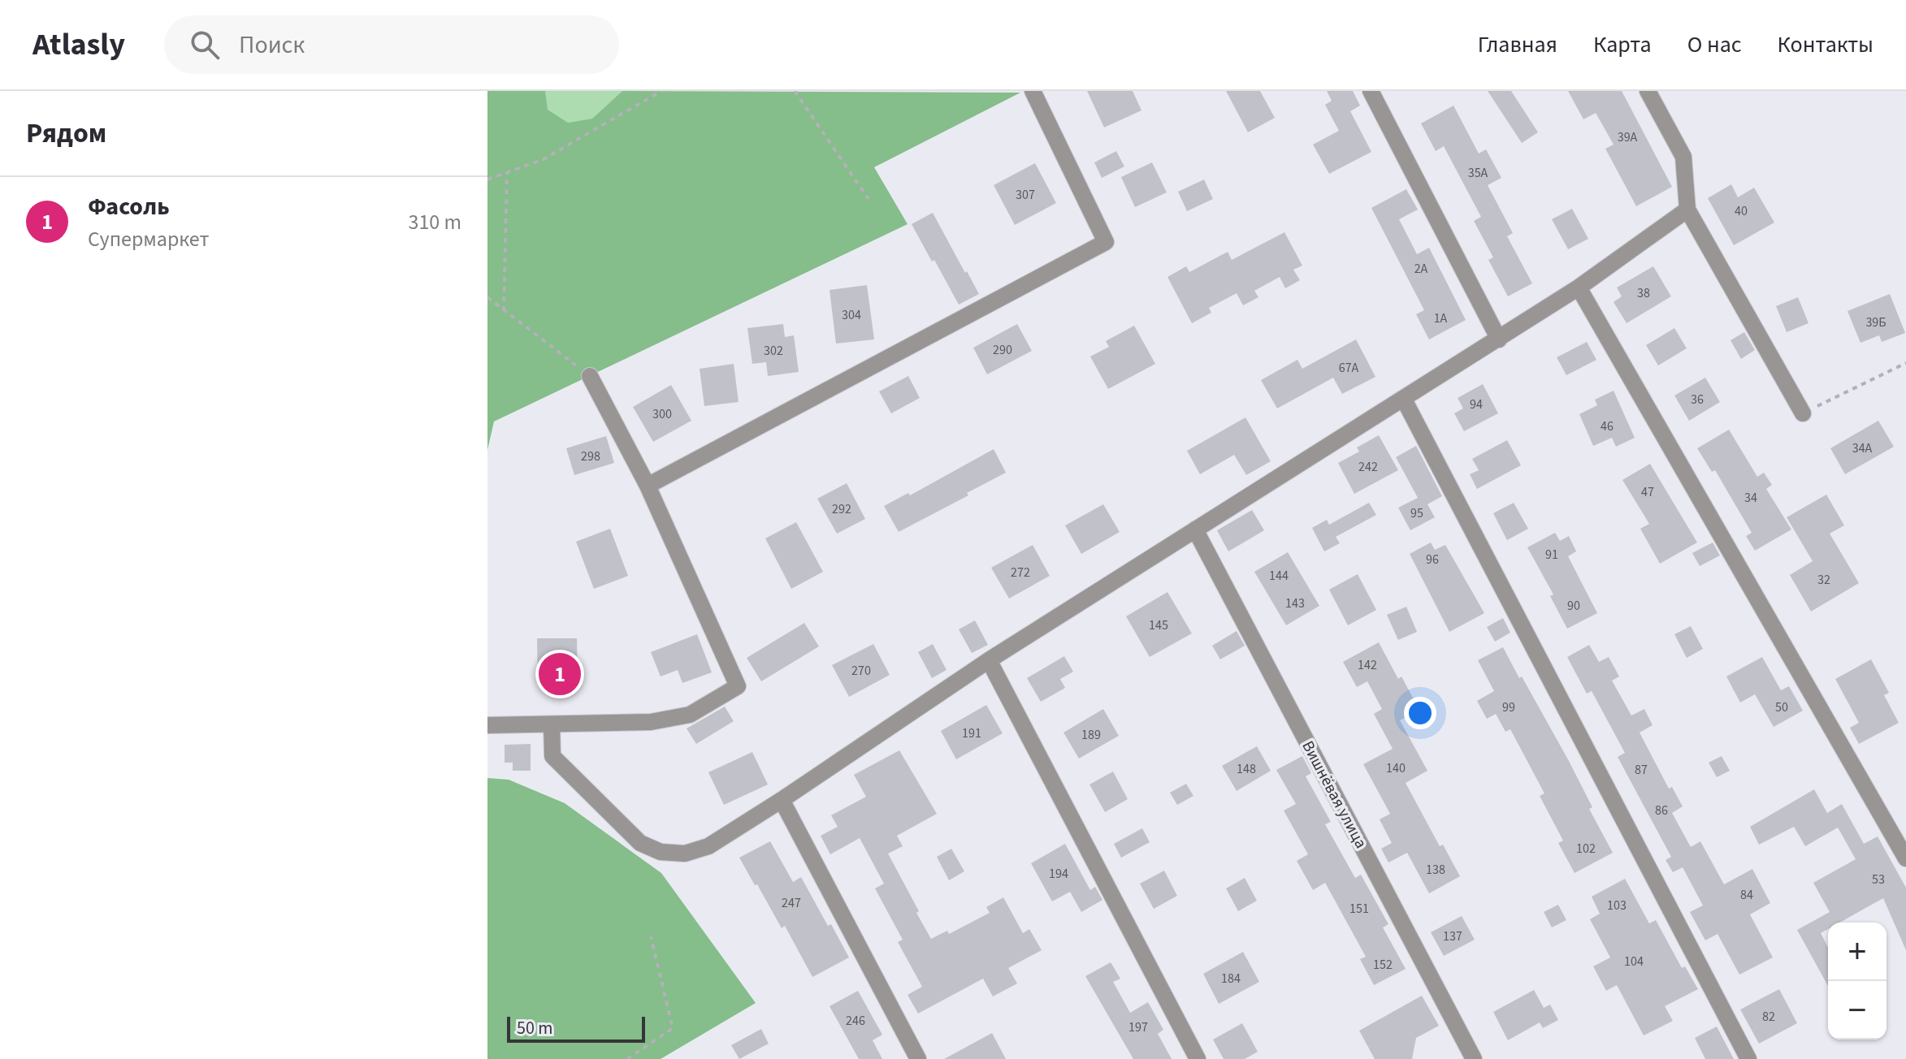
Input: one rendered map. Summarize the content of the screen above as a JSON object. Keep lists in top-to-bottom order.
{
  "streets": {
    "street": ["Вишнёвая улица"]
  },
  "house_numbers": [
    "39А",
    "35А",
    "307",
    "40",
    "2А",
    "38",
    "304",
    "1А",
    "39Б",
    "290",
    "302",
    "67А",
    "36",
    "94",
    "300",
    "46",
    "34А",
    "298",
    "242",
    "47",
    "34",
    "292",
    "95",
    "91",
    "96",
    "272",
    "144",
    "32",
    "143",
    "90",
    "145",
    "142",
    "270",
    "99",
    "50",
    "191",
    "189",
    "140",
    "148",
    "87",
    "86",
    "102",
    "138",
    "194",
    "53",
    "84",
    "247",
    "103",
    "151",
    "137",
    "104",
    "152",
    "184",
    "82",
    "246",
    "197"
  ],
  "scale_bar": "50 m",
  "page": {
    "header": "Atlasly",
    "search": "Поиск",
    "nav": [
      "Главная",
      "Карта",
      "О нас",
      "Контакты"
    ],
    "heading": "Рядом",
    "list": [
      {
        "mark": "1",
        "name": "Фасоль",
        "note": "Супермаркет",
        "value": "310 m"
      }
    ],
    "pins": "1",
    "map_buttons": ["+", "−"],
    "scale": "50 m"
  }
}
